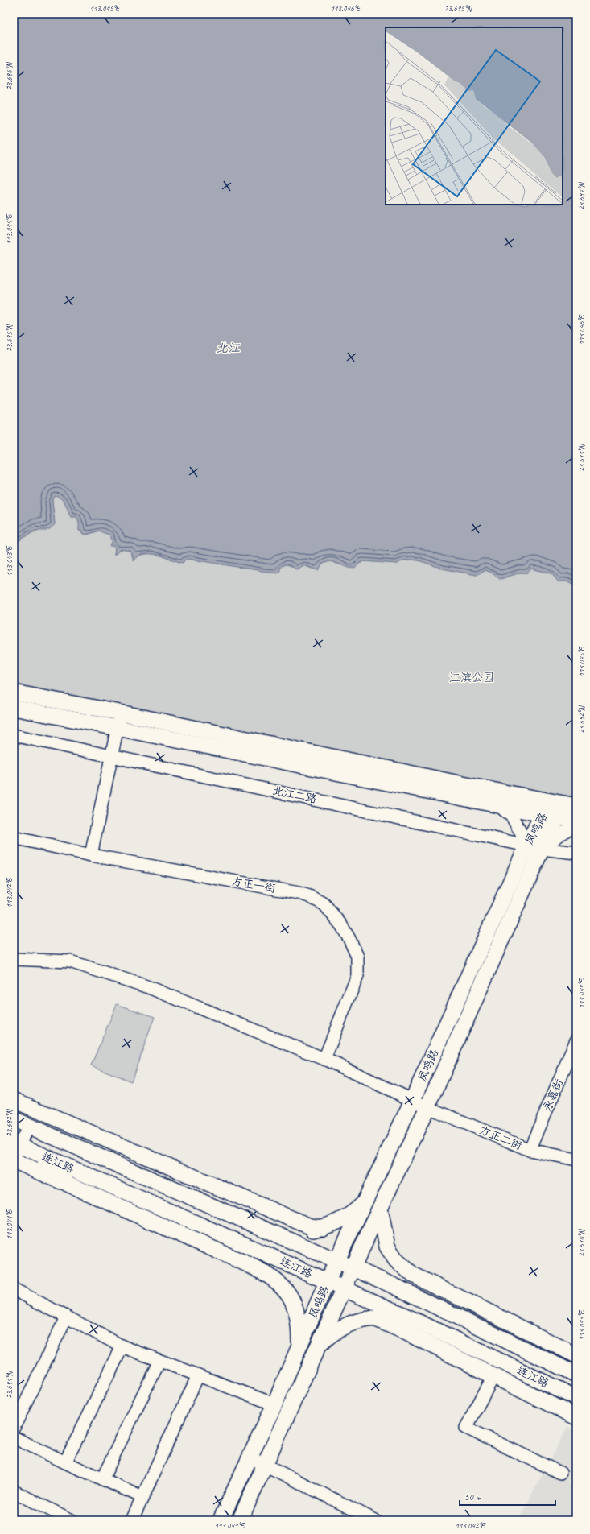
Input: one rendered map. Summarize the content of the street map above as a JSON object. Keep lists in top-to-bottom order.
{
  "streets": {
    "main road": ["凤鸣路", "连江路"],
    "street": [
      "北江二路",
      "方正一街",
      "永嘉街",
      "方正二街"
    ]
  },
  "crossings": [
    ["北江二路", "凤鸣路"],
    ["凤鸣路", "方正二街"],
    ["凤鸣路", "连江路"],
    ["永嘉街", "方正二街"]
  ],
  "water": ["北江"],
  "parks": ["江滨公园"],
  "scale_bar": "50 m",
  "coordinates": [
    "113.045°E",
    "113.046°E",
    "23.695°N",
    "23.696°N",
    "23.694°N",
    "113.044°E",
    "23.693°N",
    "113.043°E",
    "23.692°N",
    "113.042°E",
    "113.041°E",
    "23.690°N",
    "23.691°N"
  ]
}
